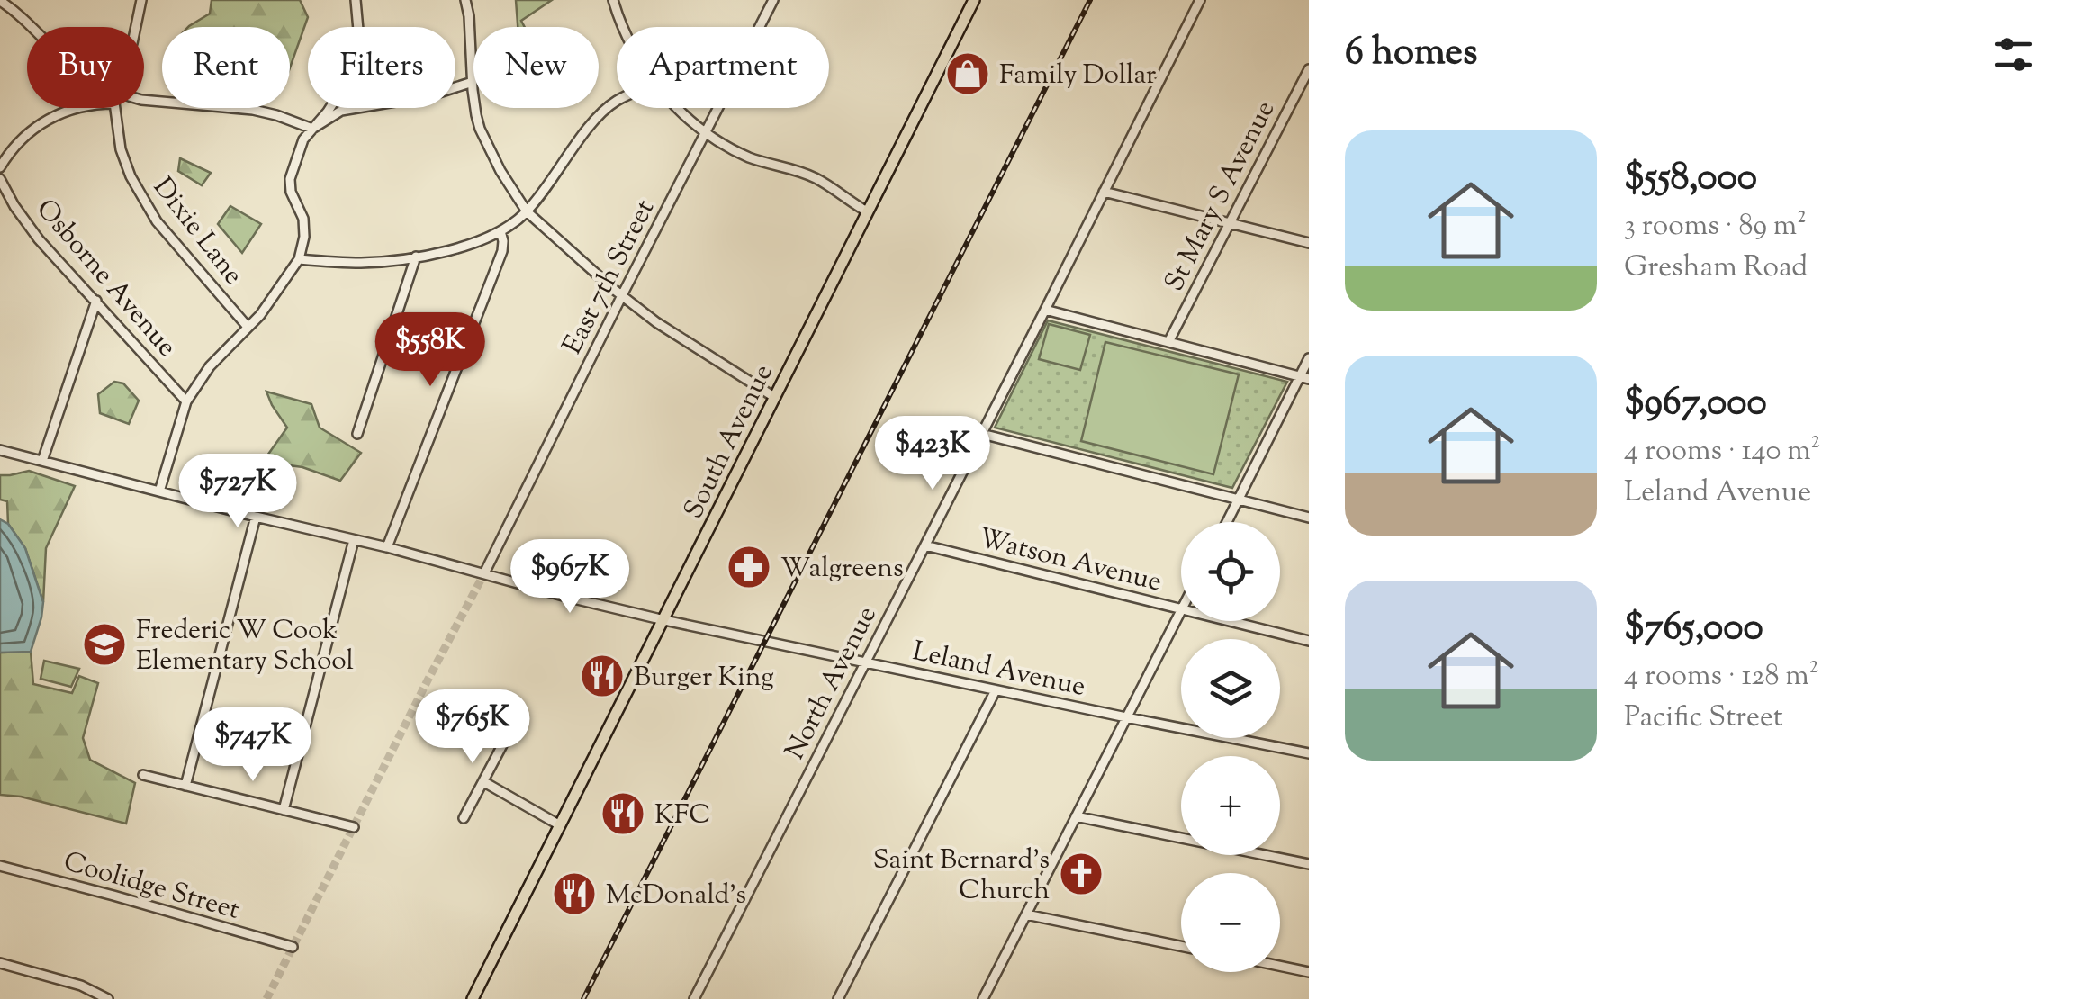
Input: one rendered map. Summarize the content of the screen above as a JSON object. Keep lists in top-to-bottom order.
{
  "streets": {
    "main road": ["South Avenue"],
    "street": [
      "St Mary S Avenue",
      "Dixie Lane",
      "East 7th Street",
      "Osborne Avenue",
      "Watson Avenue",
      "Leland Avenue",
      "North Avenue",
      "Coolidge Street"
    ]
  },
  "crossings": [
    ["East 7th Street", "Leland Avenue"],
    ["South Avenue", "Leland Avenue"],
    ["Watson Avenue", "North Avenue"],
    ["Leland Avenue", "North Avenue"]
  ],
  "places": {
    "shop": ["Family Dollar"],
    "pharmacy": ["Walgreens"],
    "school or university": ["Frederic W Cook Elementary School"],
    "restaurant": ["Burger King", "KFC", "McDonald's"],
    "church": ["Saint Bernard's Church"]
  },
  "page": {
    "heading": "6 homes",
    "chip": [
      "Buy",
      "Rent",
      "Filters",
      "New",
      "Apartment"
    ],
    "list": [
      {
        "name": "$558,000",
        "note": "3 rooms · 89 m² · Gresham Road"
      },
      {
        "name": "$967,000",
        "note": "4 rooms · 140 m² · Leland Avenue"
      },
      {
        "name": "$765,000",
        "note": "4 rooms · 128 m² · Pacific Street"
      }
    ],
    "price": [
      "$558K",
      "$423K",
      "$727K",
      "$967K",
      "$765K",
      "$747K"
    ],
    "map_buttons": ["+", "−"]
  }
}
